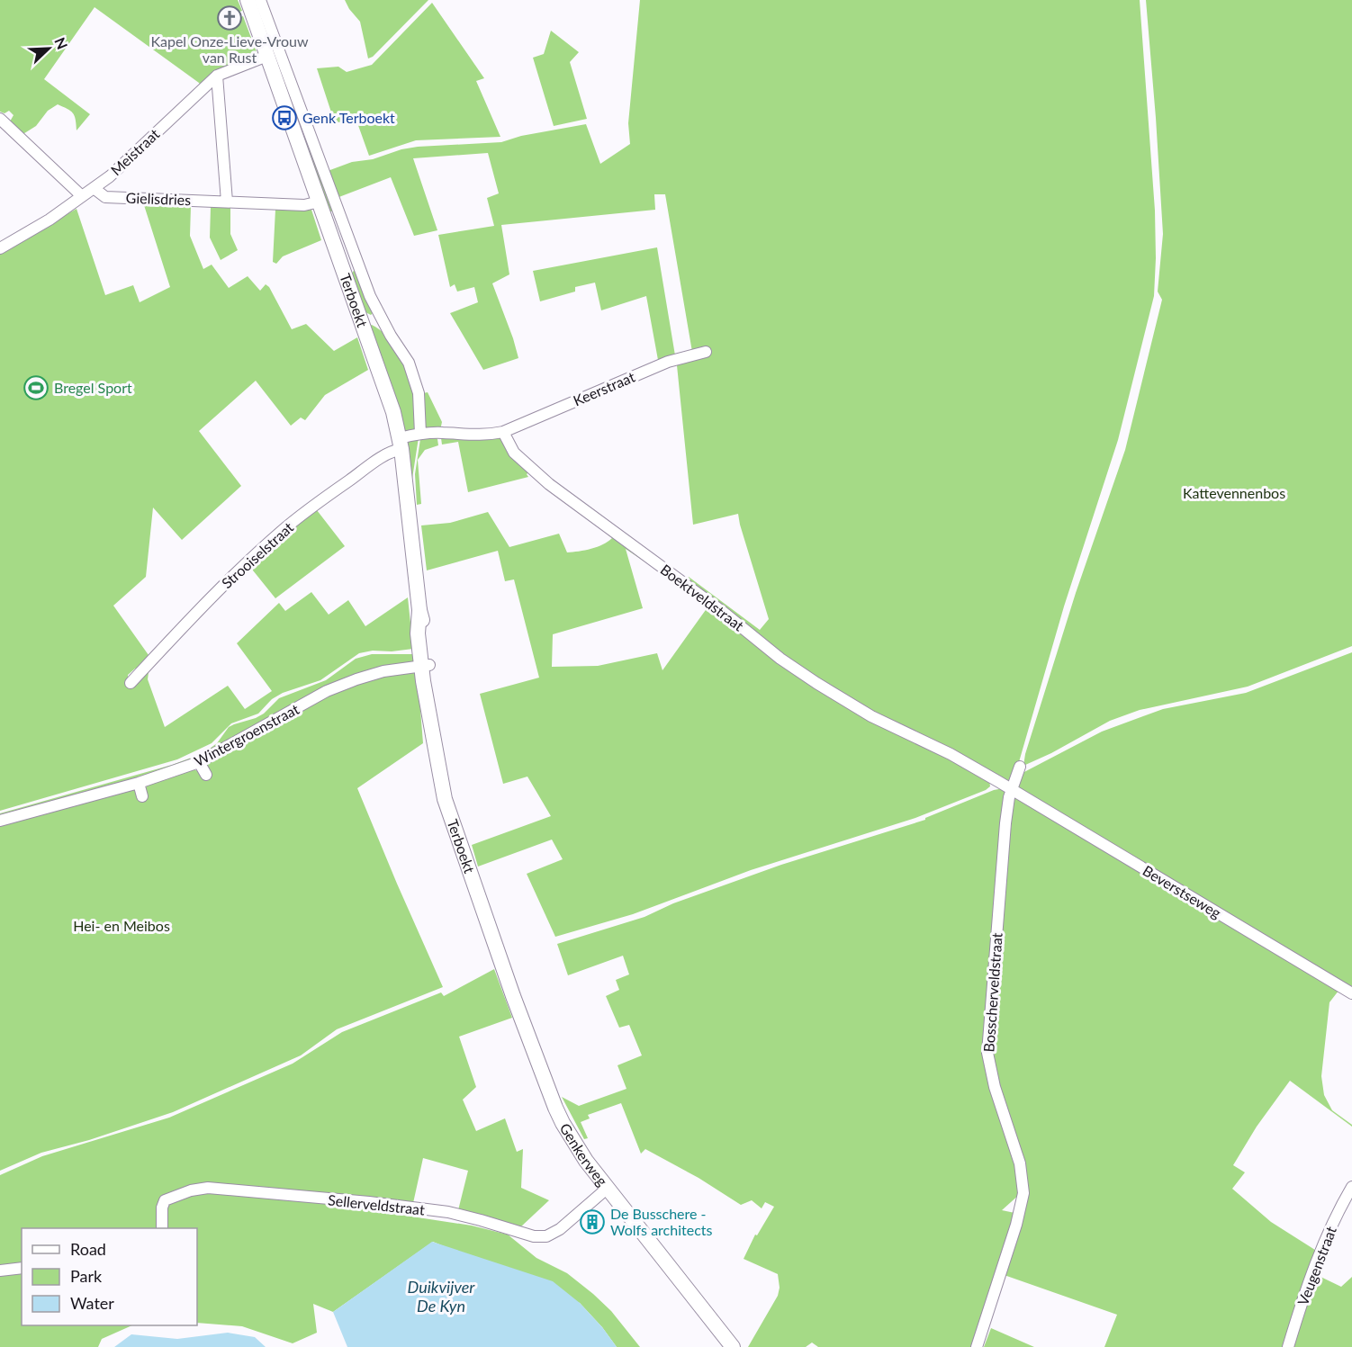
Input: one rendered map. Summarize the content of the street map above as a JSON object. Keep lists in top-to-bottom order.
{
  "streets": {
    "main road": ["Terboekt", "Genkerweg"],
    "street": [
      "Meistraat",
      "Gielisdries",
      "Keerstraat",
      "Strooiselstraat",
      "Boektveldstraat",
      "Wintergroenstraat",
      "Beverstseweg",
      "Bosscherveldstraat",
      "Sellerveldstraat",
      "Veugenstraat"
    ]
  },
  "crossings": [
    ["Meistraat", "Gielisdries"],
    ["Meistraat", "Terboekt"],
    ["Gielisdries", "Terboekt"],
    ["Terboekt", "Strooiselstraat"],
    ["Terboekt", "Wintergroenstraat"],
    ["Terboekt", "Genkerweg"],
    ["Keerstraat", "Boektveldstraat"],
    ["Boektveldstraat", "Beverstseweg"],
    ["Boektveldstraat", "Bosscherveldstraat"],
    ["Beverstseweg", "Bosscherveldstraat"],
    ["Genkerweg", "Sellerveldstraat"]
  ],
  "water": ["Duikvijver De Kyn"],
  "parks": ["Kattevennenbos", "Hei- en Meibos"],
  "places": {
    "church": ["Kapel Onze-Lieve-Vrouw van Rust"],
    "bus stop": ["Genk Terboekt"],
    "sports": ["Bregel Sport"],
    "building": ["De Busschere - Wolfs architects"]
  },
  "legend": ["Road", "Park", "Water"],
  "north": "top right"
}
